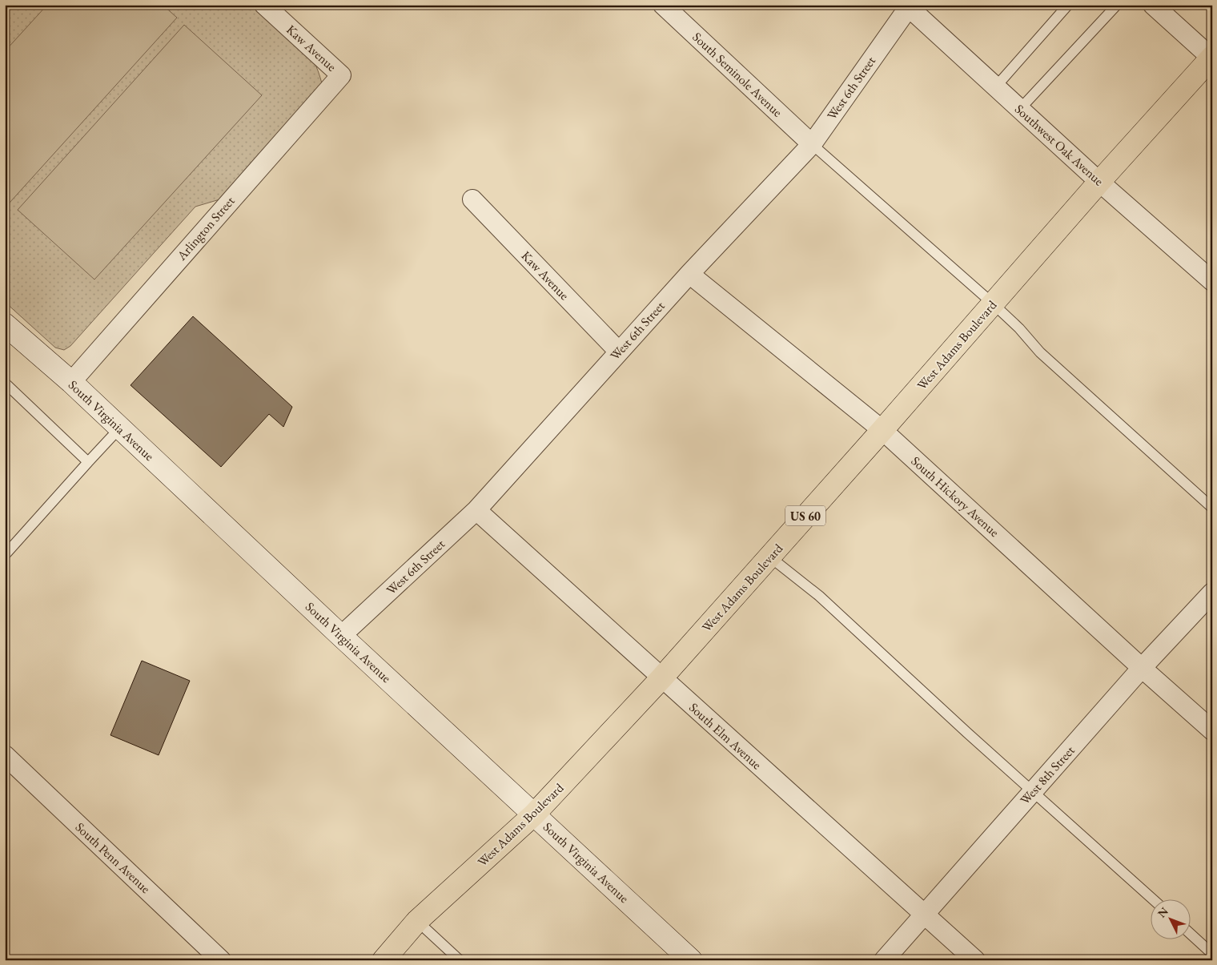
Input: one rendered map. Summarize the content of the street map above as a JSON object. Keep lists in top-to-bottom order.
{
  "streets": {
    "main road": ["West Adams Boulevard", "US 60"],
    "street": [
      "Kaw Avenue",
      "South Seminole Avenue",
      "West 6th Street",
      "Southwest Oak Avenue",
      "Arlington Street",
      "South Virginia Avenue",
      "South Hickory Avenue",
      "South Elm Avenue",
      "West 8th Street",
      "South Penn Avenue"
    ]
  },
  "crossings": [
    ["Kaw Avenue", "West 6th Street"],
    ["Kaw Avenue", "Arlington Street"],
    ["South Seminole Avenue", "West 6th Street"],
    ["West 6th Street", "Southwest Oak Avenue"],
    ["West 6th Street", "South Virginia Avenue"],
    ["West 6th Street", "South Hickory Avenue"],
    ["West 6th Street", "South Elm Avenue"],
    ["Southwest Oak Avenue", "West Adams Boulevard"],
    ["Arlington Street", "South Virginia Avenue"],
    ["West Adams Boulevard", "South Virginia Avenue"],
    ["West Adams Boulevard", "South Hickory Avenue"],
    ["West Adams Boulevard", "South Elm Avenue"],
    ["South Hickory Avenue", "West 8th Street"],
    ["South Elm Avenue", "West 8th Street"]
  ],
  "north": "top left"
}
